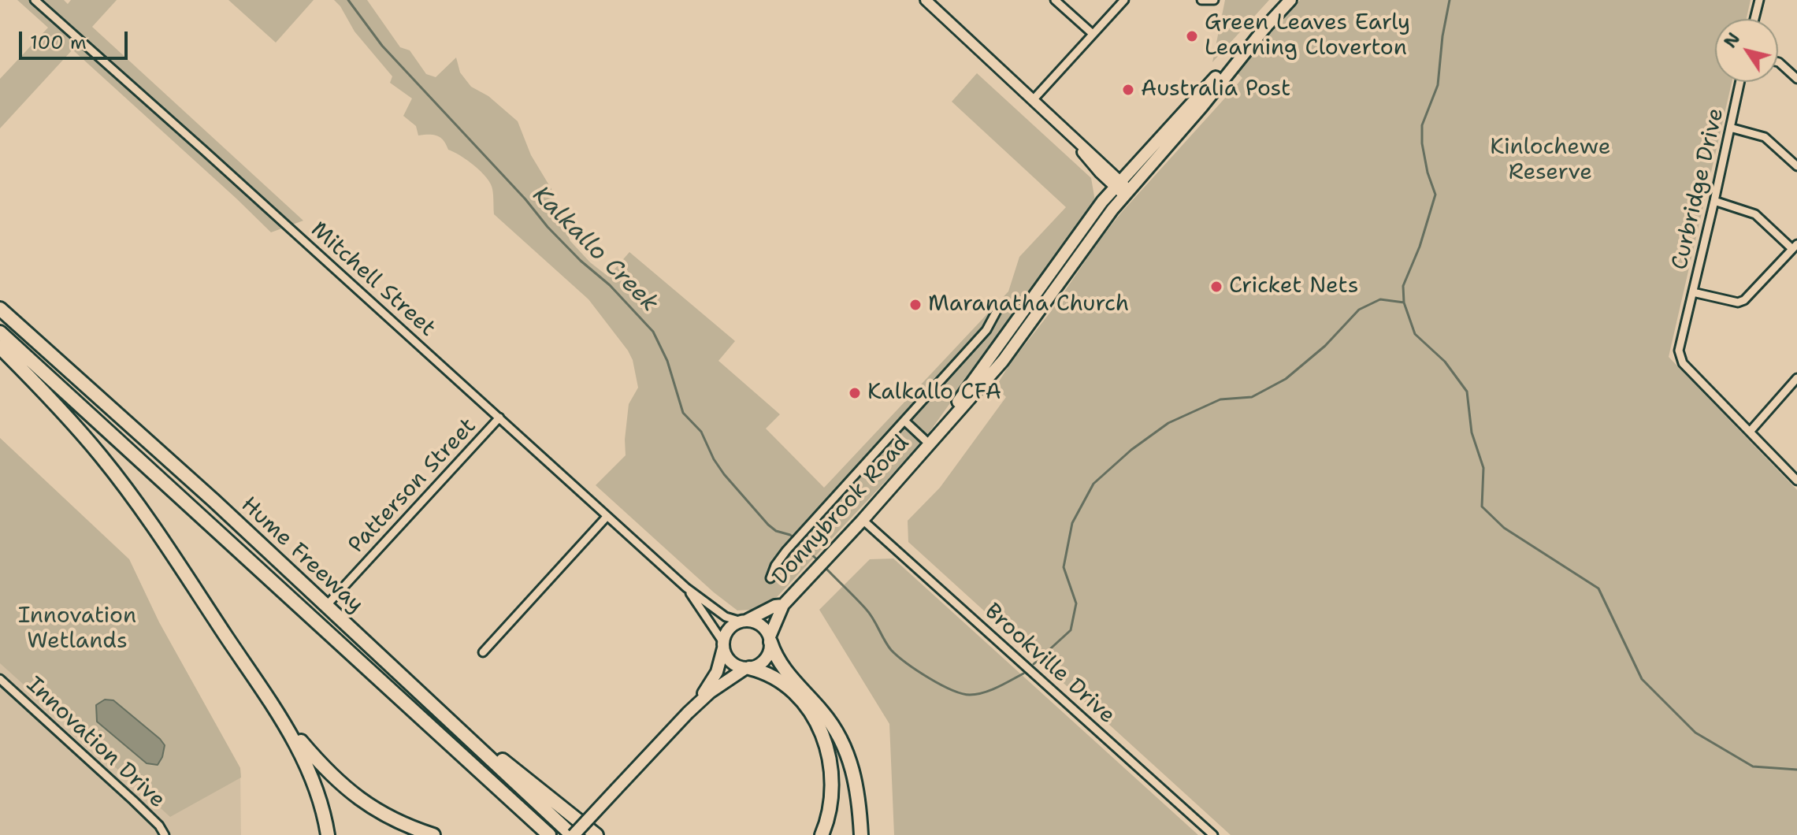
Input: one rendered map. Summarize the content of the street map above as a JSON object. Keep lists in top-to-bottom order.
{
  "streets": {
    "highway": ["Hume Freeway"],
    "main road": ["Donnybrook Road"],
    "street": [
      "Curbridge Drive",
      "Mitchell Street",
      "Patterson Street",
      "Brookville Drive",
      "Innovation Drive"
    ]
  },
  "crossings": [
    ["Mitchell Street", "Patterson Street"],
    ["Mitchell Street", "Donnybrook Road"],
    ["Patterson Street", "Hume Freeway"],
    ["Donnybrook Road", "Brookville Drive"]
  ],
  "water": ["Kalkallo Creek"],
  "parks": ["Kinlochewe Reserve", "Innovation Wetlands"],
  "places": [
    "Green Leaves Early Learning Cloverton",
    "Australia Post",
    "Cricket Nets",
    "Maranatha Church",
    "Kalkallo CFA"
  ],
  "scale_bar": "100 m",
  "north": "top left"
}
